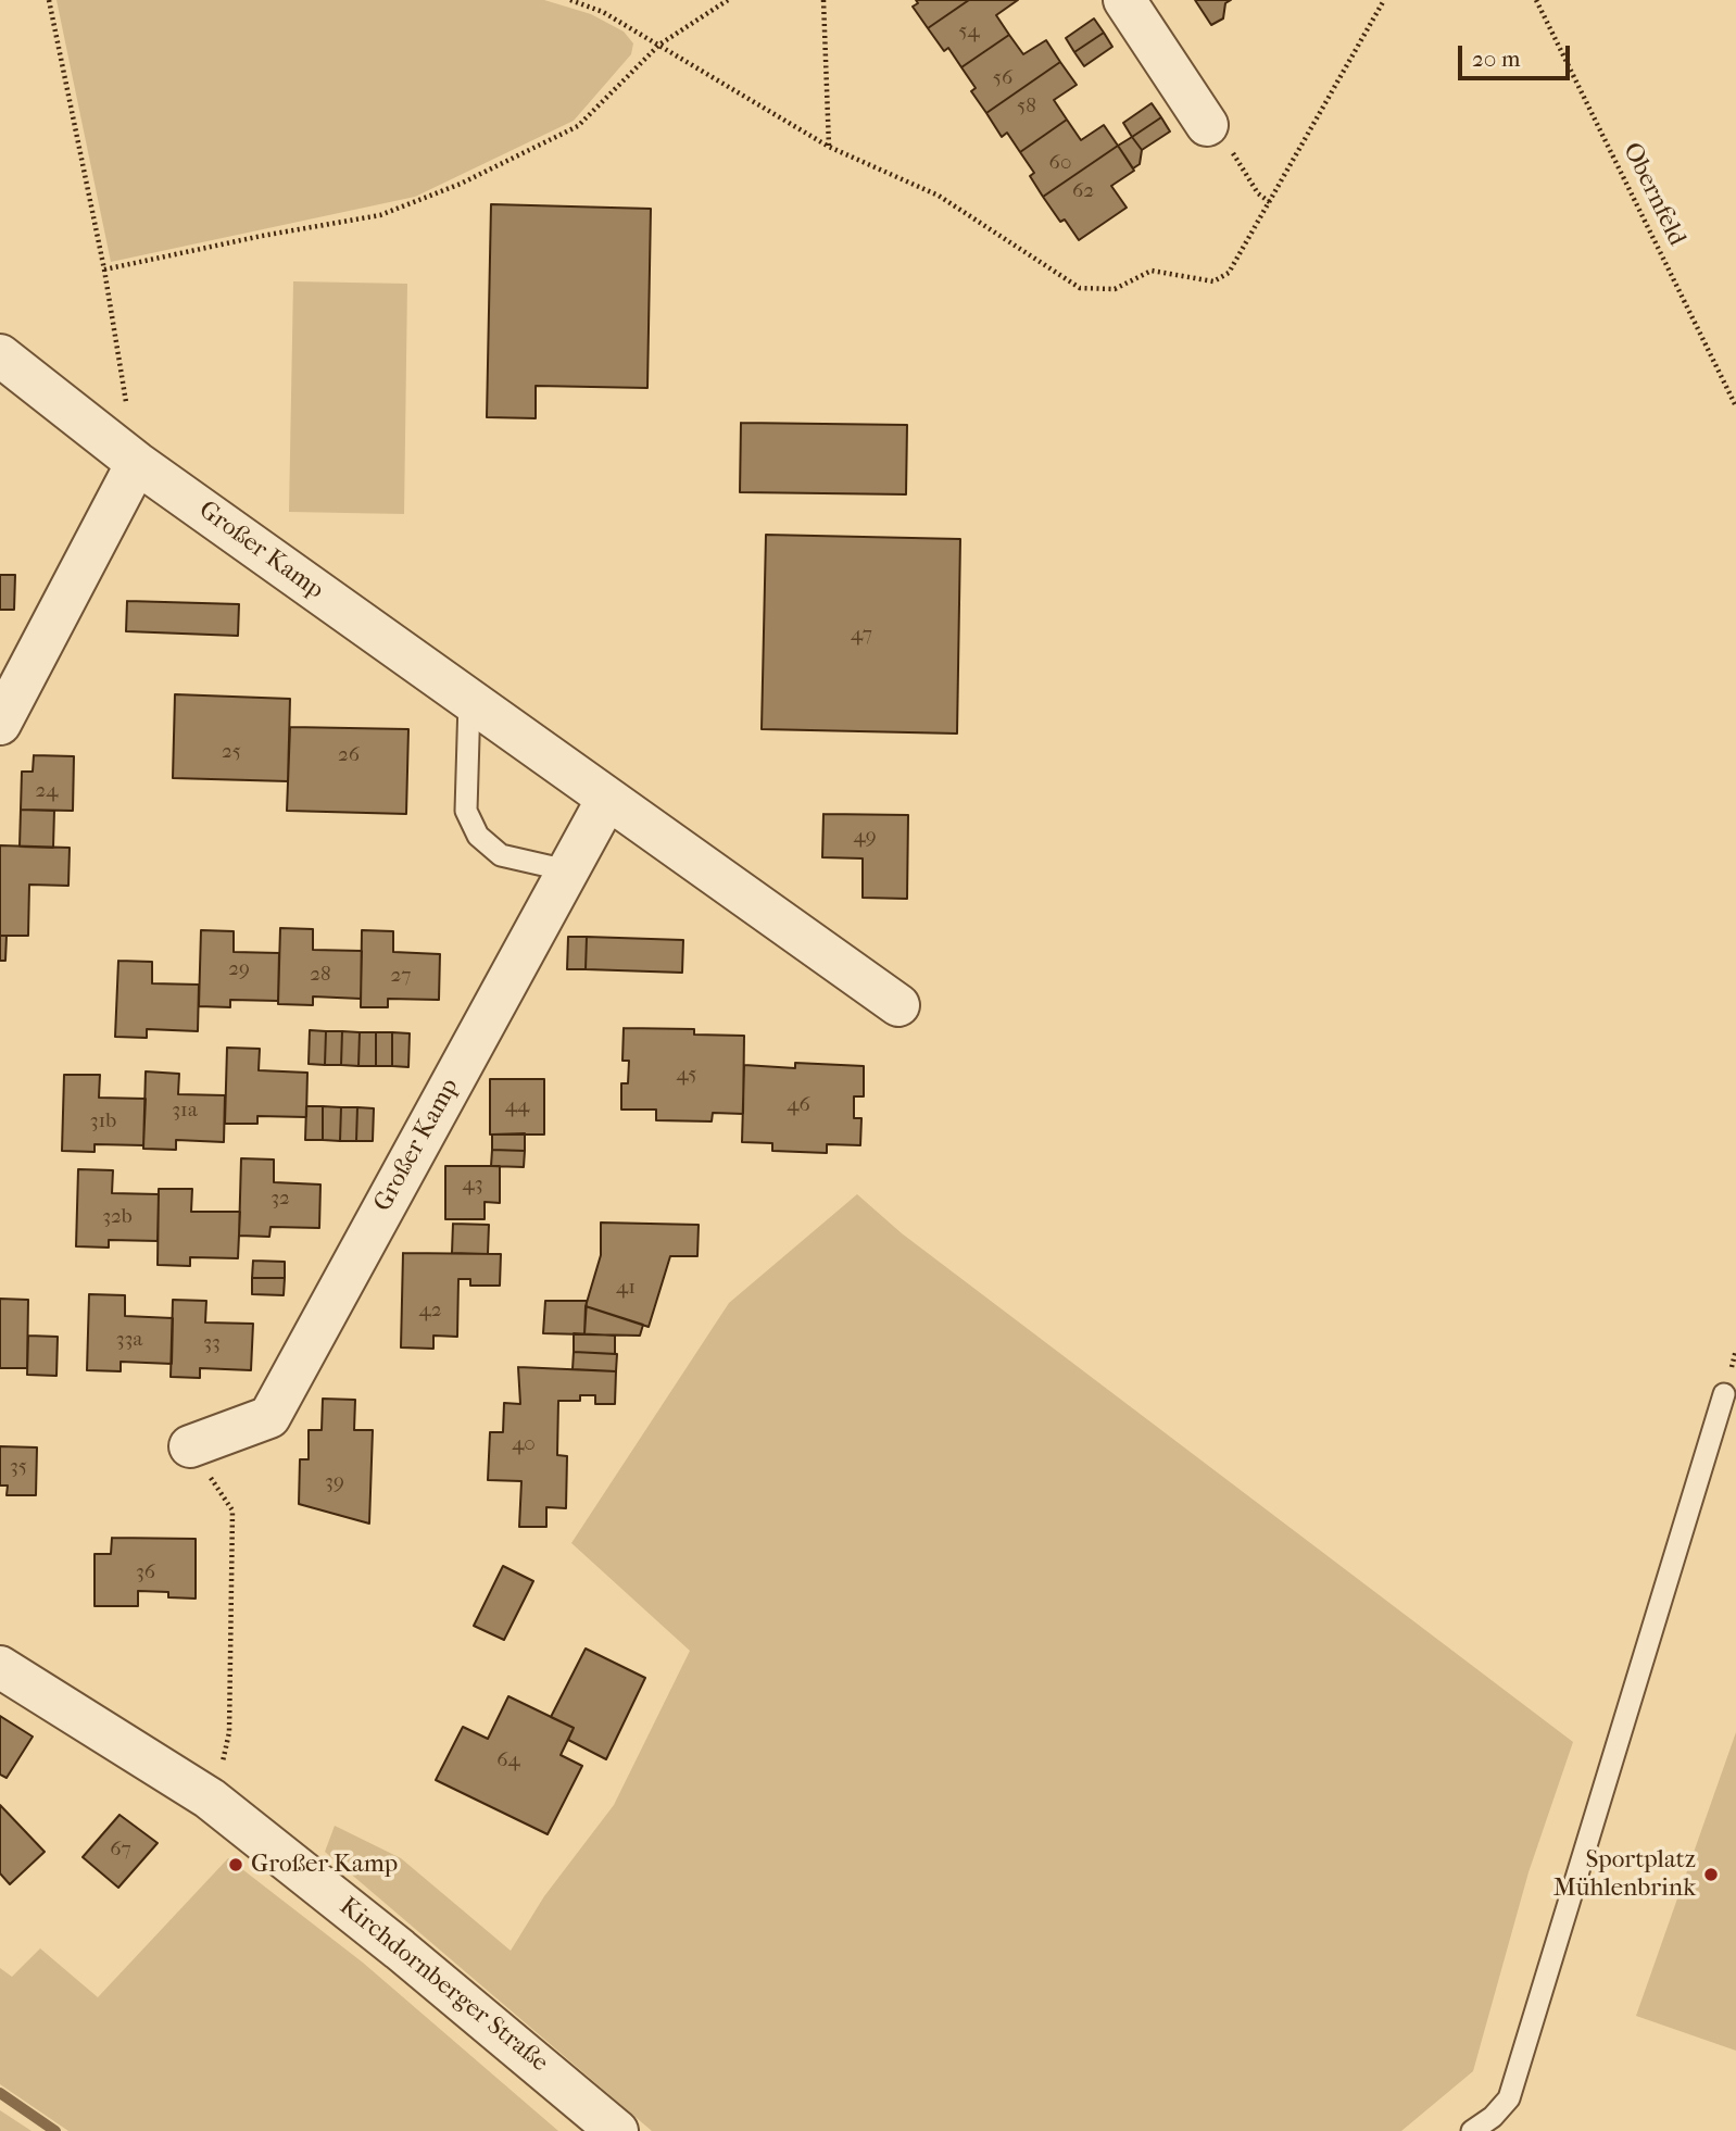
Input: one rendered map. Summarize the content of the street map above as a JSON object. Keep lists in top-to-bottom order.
{
  "streets": {
    "street": ["Großer Kamp", "Kirchdornberger Straße"],
    "path": ["Obernfeld"]
  },
  "places": ["Großer Kamp", "Sportplatz Mühlenbrink"],
  "house_numbers": [
    "54",
    "56",
    "58",
    "60",
    "62",
    "47",
    "25",
    "26",
    "24",
    "49",
    "29",
    "28",
    "27",
    "45",
    "46",
    "44",
    "31a",
    "31b",
    "43",
    "32",
    "32b",
    "41",
    "42",
    "33a",
    "33",
    "40",
    "35",
    "39",
    "36",
    "64",
    "67"
  ],
  "scale_bar": "20 m"
}
